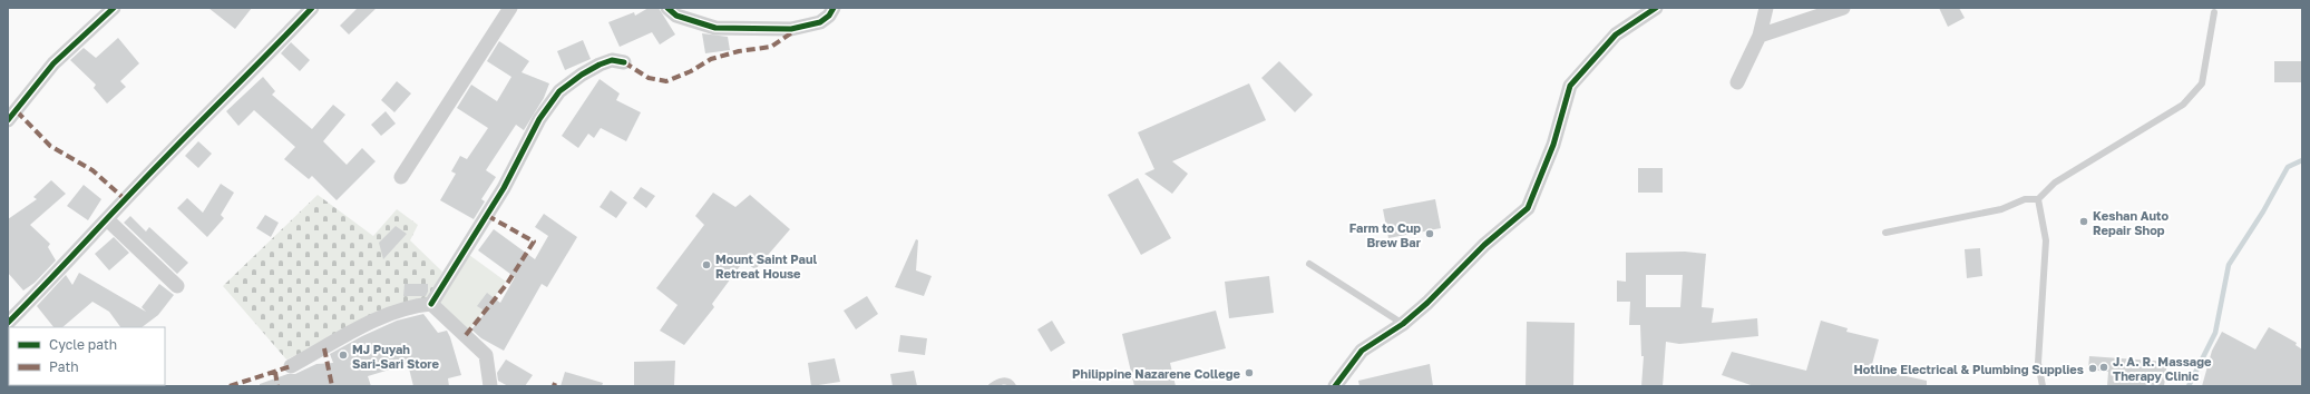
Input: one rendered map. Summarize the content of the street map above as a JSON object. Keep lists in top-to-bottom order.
{
  "places": [
    "Keshan Auto Repair Shop",
    "Farm to Cup Brew Bar",
    "Mount Saint Paul Retreat House",
    "MJ Puyah Sari-Sari Store",
    "J. A. R. Massage Therapy Clinic",
    "Hotline Electrical & Plumbing Supplies",
    "Philippine Nazarene College"
  ],
  "legend": ["Cycle path", "Path"]
}
